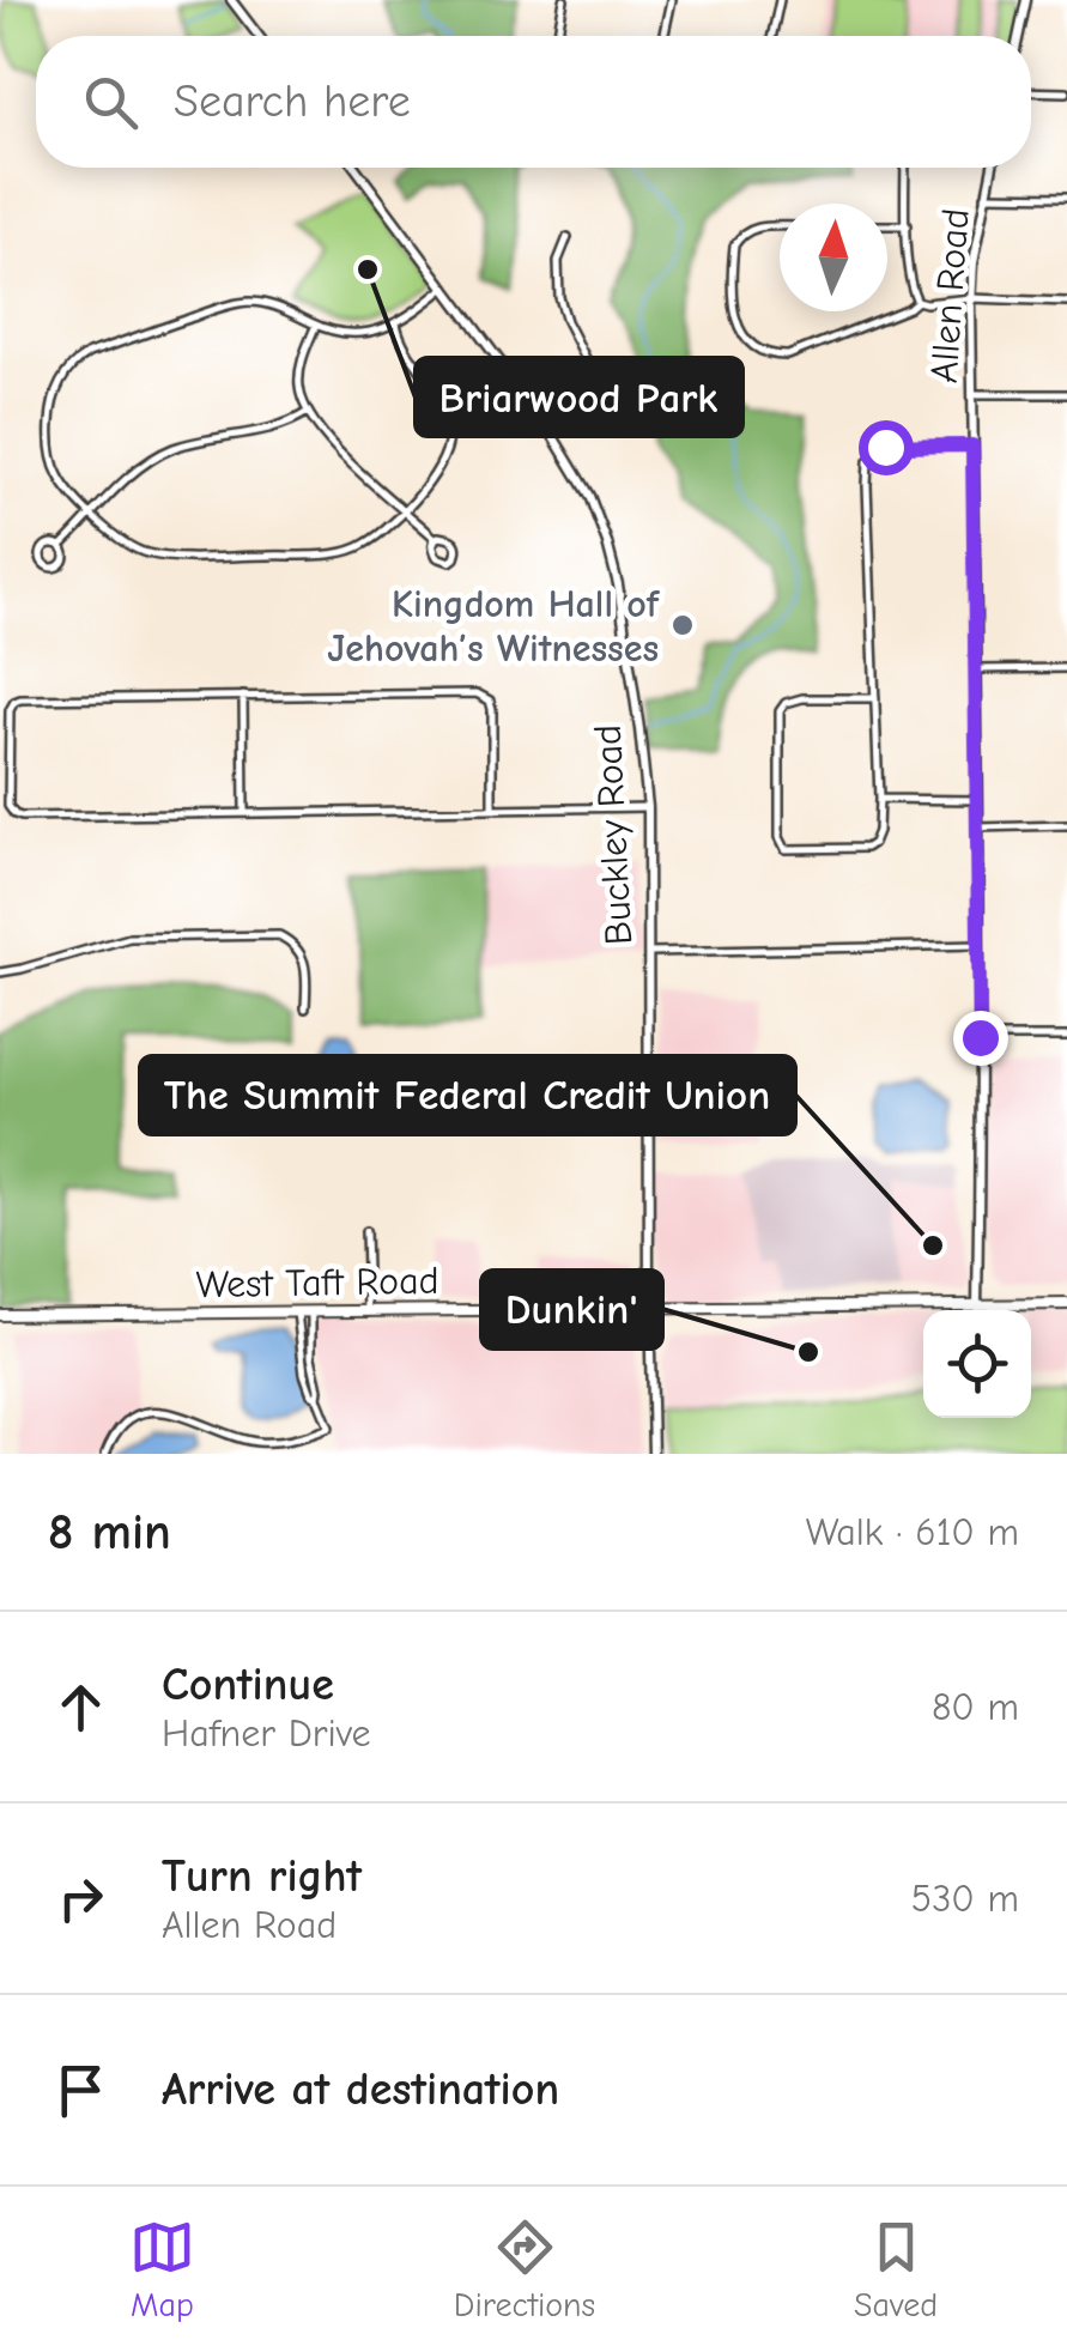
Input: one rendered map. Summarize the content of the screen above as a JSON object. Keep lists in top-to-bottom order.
{
  "streets": {
    "main road": ["West Taft Road"],
    "street": ["Allen Road", "Buckley Road"]
  },
  "crossings": [
    ["Allen Road", "West Taft Road"],
    ["Buckley Road", "West Taft Road"]
  ],
  "places": [
    "Briarwood Park",
    "Kingdom Hall of Jehovah’s Witnesses",
    "The Summit Federal Credit Union",
    "Dunkin'"
  ],
  "north": "top",
  "page": {
    "search": "Search here",
    "heading": ["8 min", "Walk · 610 m"],
    "list": [
      ["Continue", "Hafner Drive", "80 m"],
      ["Turn right", "Allen Road", "530 m"],
      "Arrive at destination"
    ],
    "nav": ["Map", "Directions", "Saved"]
  }
}
